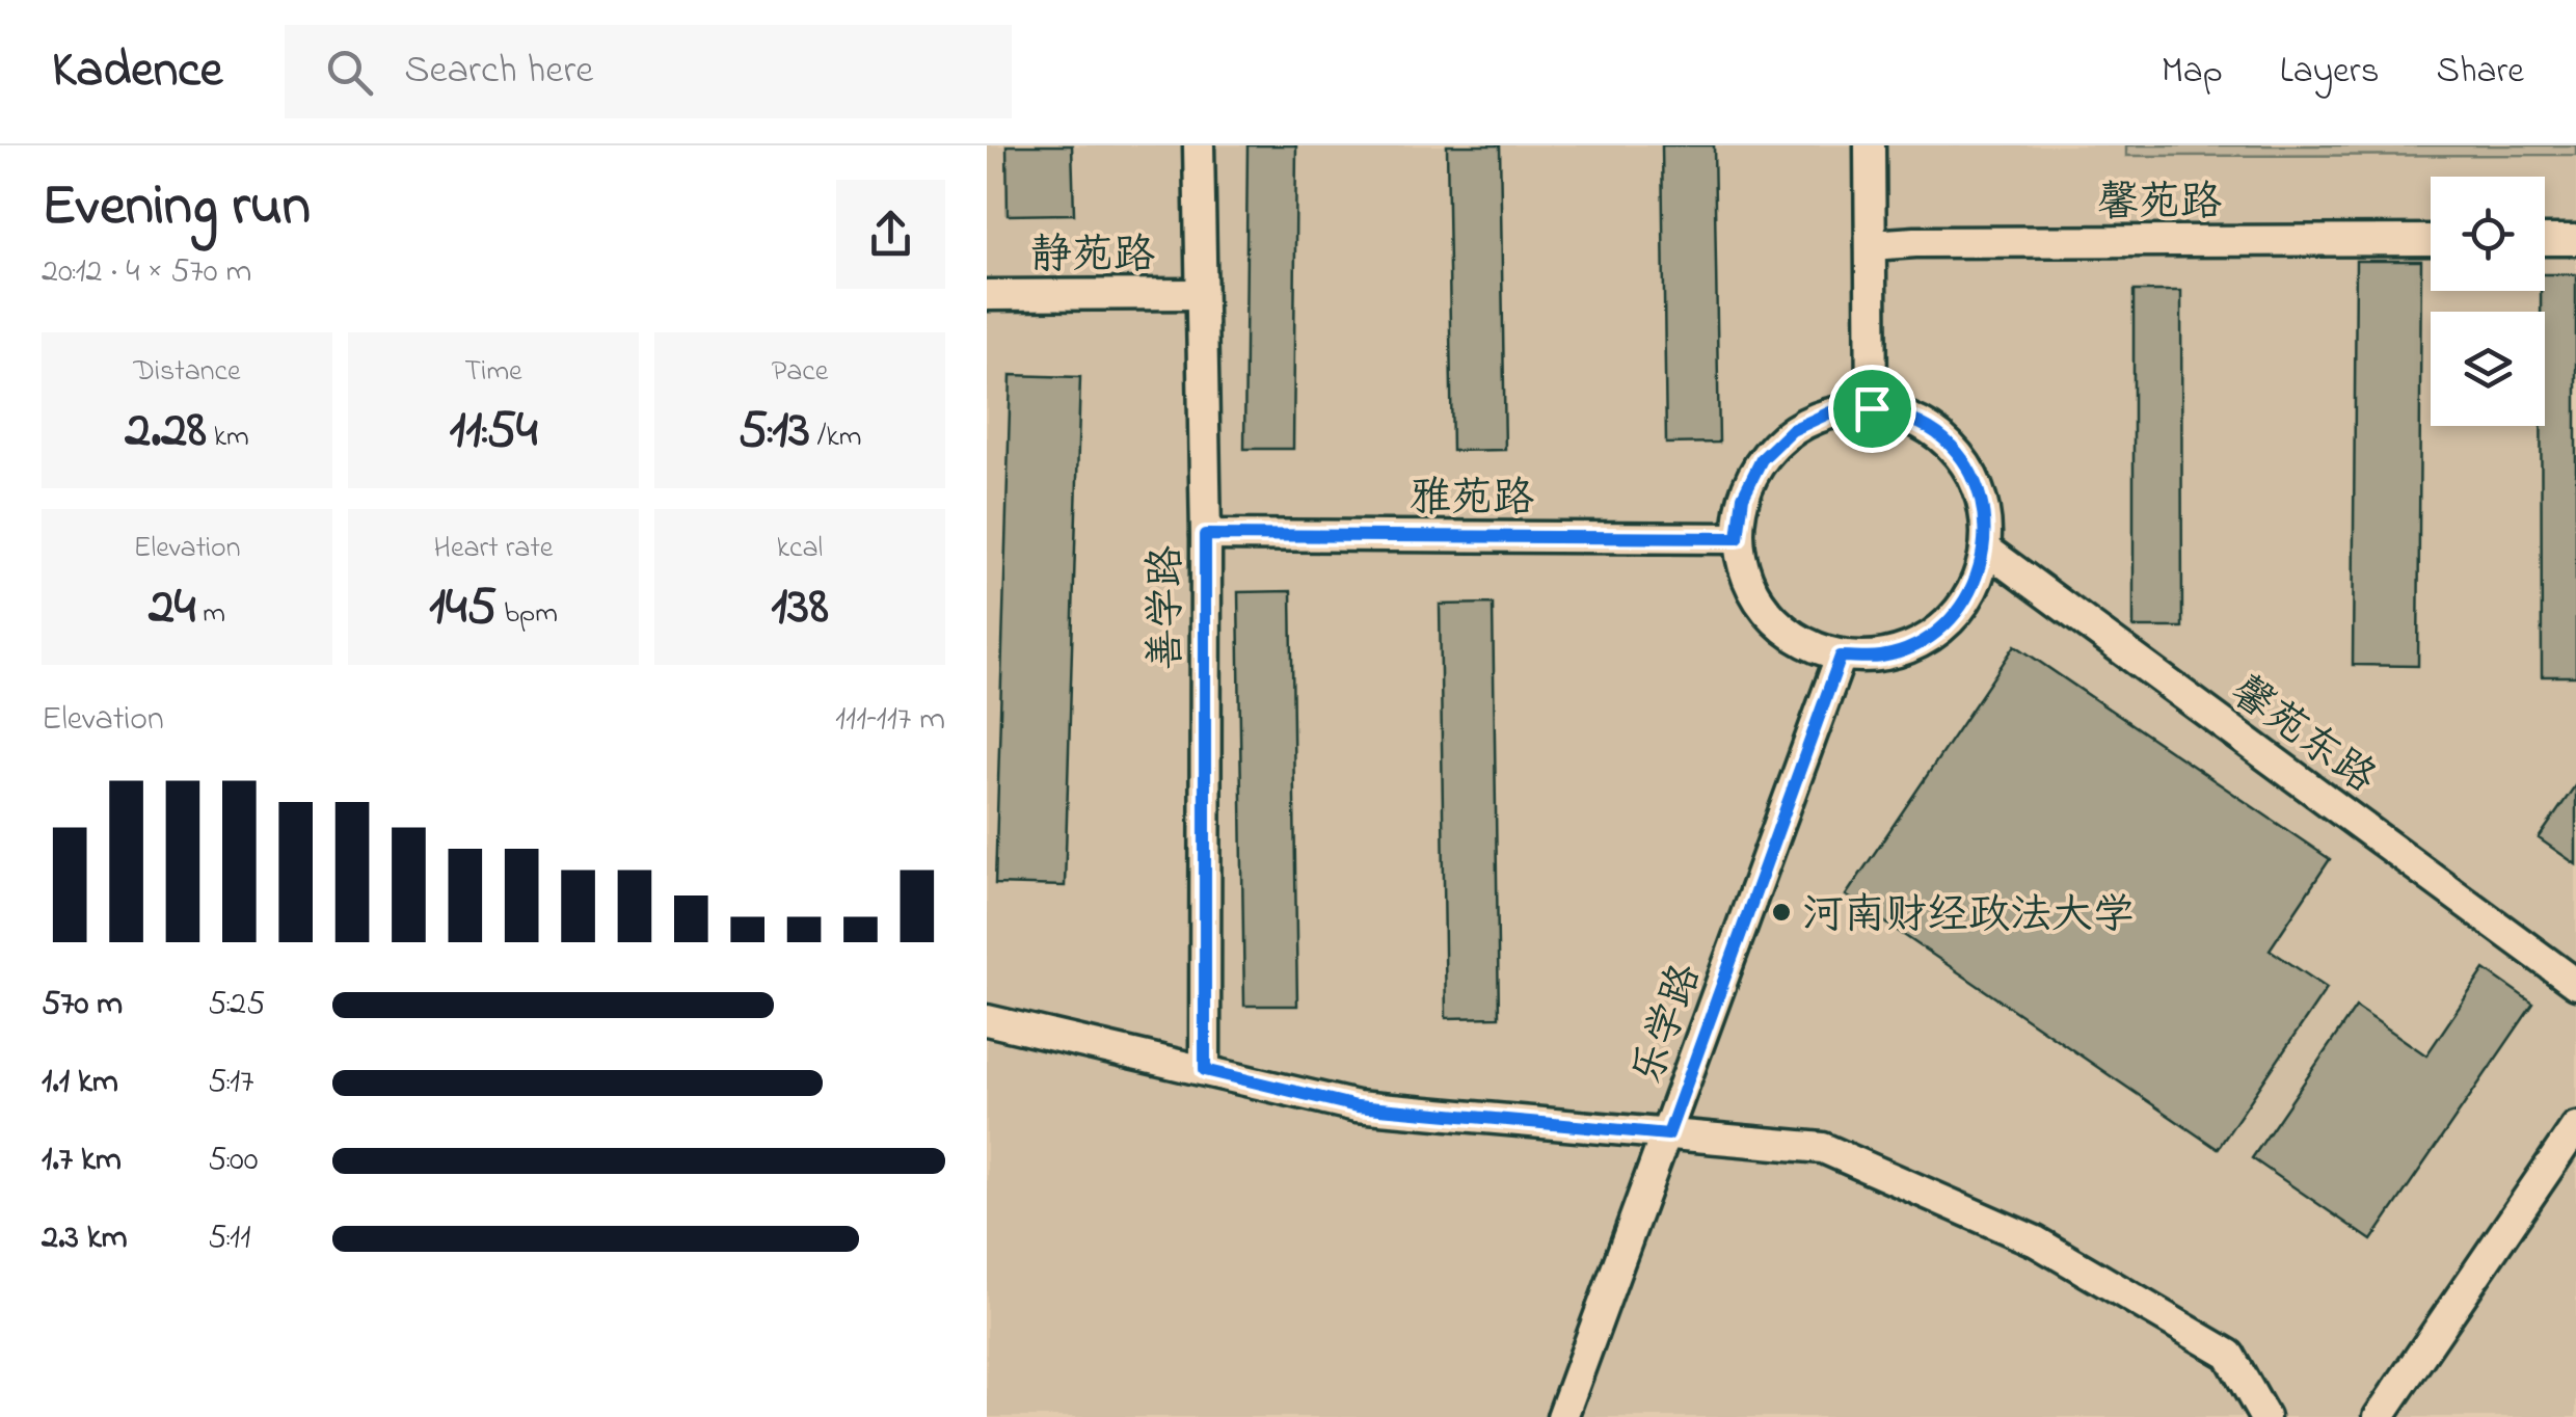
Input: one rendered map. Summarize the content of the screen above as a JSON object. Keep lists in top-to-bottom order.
{
  "streets": {
    "street": [
      "馨苑路",
      "静苑路",
      "雅苑路",
      "善学路",
      "馨苑东路",
      "乐学路"
    ]
  },
  "crossings": [
    ["静苑路", "善学路"],
    ["雅苑路", "善学路"],
    ["雅苑路", "馨苑东路"],
    ["雅苑路", "乐学路"],
    ["馨苑东路", "乐学路"]
  ],
  "places": ["河南财经政法大学"],
  "page": {
    "header": "Kadence",
    "search": "Search here",
    "nav": ["Map", "Layers", "Share"],
    "heading": ["Evening run", "20:12 · 4 × 570 m"],
    "stats": [
      ["Distance", "2.28 km"],
      ["Time", "11:54"],
      ["Pace", "5:13 /km"],
      ["Elevation", "24 m"],
      ["Heart rate", "145 bpm"],
      ["kcal", "138"]
    ],
    "chart": ["Elevation", "111–117 m"],
    "list": [
      {
        "name": "570 m",
        "note": "5:25"
      },
      {
        "name": "1.1 km",
        "note": "5:17"
      },
      {
        "name": "1.7 km",
        "note": "5:00"
      },
      {
        "name": "2.3 km",
        "note": "5:11"
      }
    ]
  }
}
